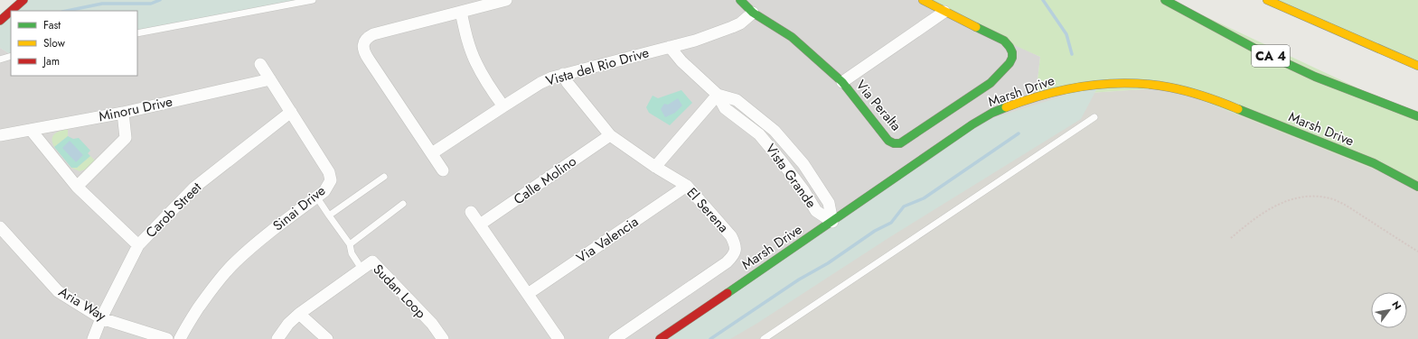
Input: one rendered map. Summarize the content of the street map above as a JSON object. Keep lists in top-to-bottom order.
{
  "streets": {
    "main road": ["CA 4", "Marsh Drive", "Via Peralta"],
    "street": [
      "Vista del Rio Drive",
      "Minoru Drive",
      "Vista Grande",
      "Calle Molino",
      "Sinai Drive",
      "Carob Street",
      "El Serena",
      "Via Valencia",
      "Sudan Loop",
      "Aria Way"
    ]
  },
  "crossings": [
    ["Vista del Rio Drive", "Via Peralta"],
    ["Vista del Rio Drive", "Vista Grande"],
    ["Vista del Rio Drive", "El Serena"],
    ["Marsh Drive", "Vista Grande"],
    ["Minoru Drive", "Sinai Drive"],
    ["Calle Molino", "El Serena"],
    ["Sinai Drive", "Carob Street"],
    ["Carob Street", "Aria Way"],
    ["El Serena", "Via Valencia"]
  ],
  "legend": ["Fast", "Slow", "Jam"],
  "north": "top right"
}
